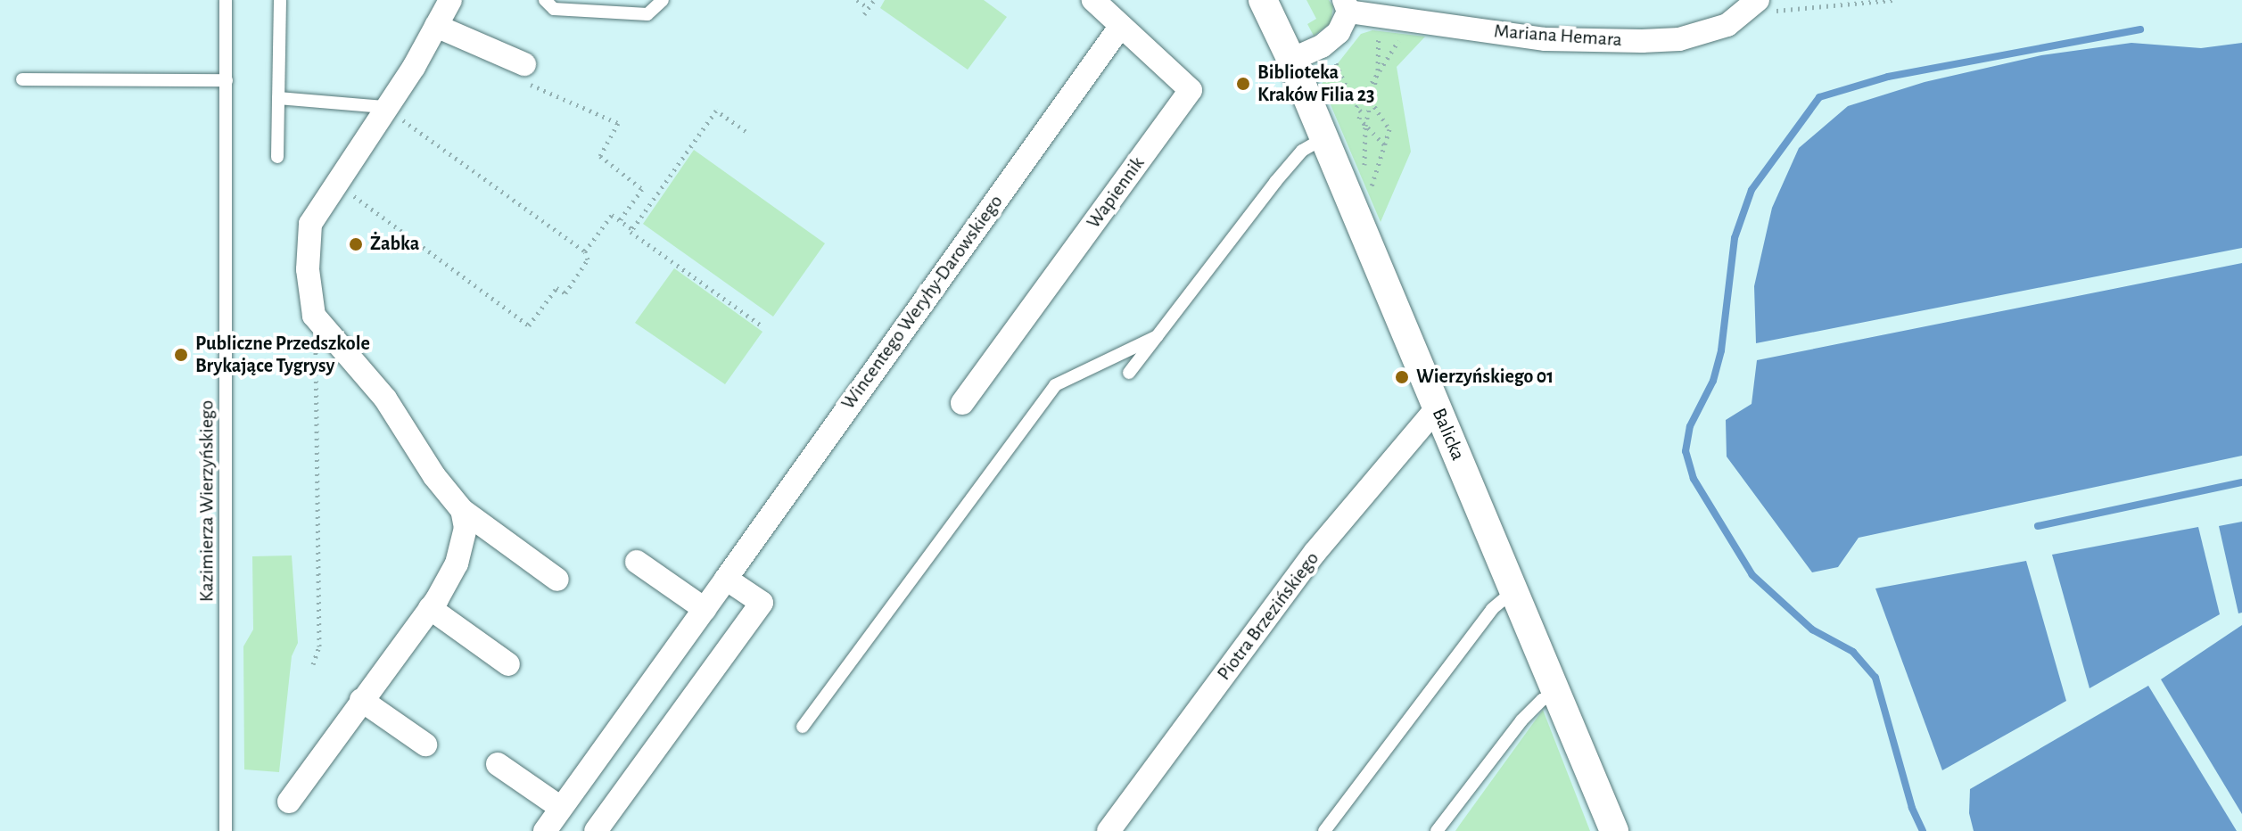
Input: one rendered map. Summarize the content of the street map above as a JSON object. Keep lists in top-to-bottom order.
{
  "streets": {
    "street": [
      "Mariana Hemara",
      "Wapiennik",
      "Wincentego Weryhy-Darowskiego",
      "Balicka",
      "Piotra Brzezińskiego"
    ],
    "lane": ["Kazimierza Wierzyńskiego"]
  },
  "crossings": [
    ["Mariana Hemara", "Balicka"],
    ["Wapiennik", "Wincentego Weryhy-Darowskiego"],
    ["Balicka", "Piotra Brzezińskiego"]
  ],
  "places": [
    "Biblioteka Kraków Filia 23",
    "Żabka",
    "Publiczne Przedszkole Brykające Tygrysy",
    "Wierzyńskiego 01"
  ]
}
